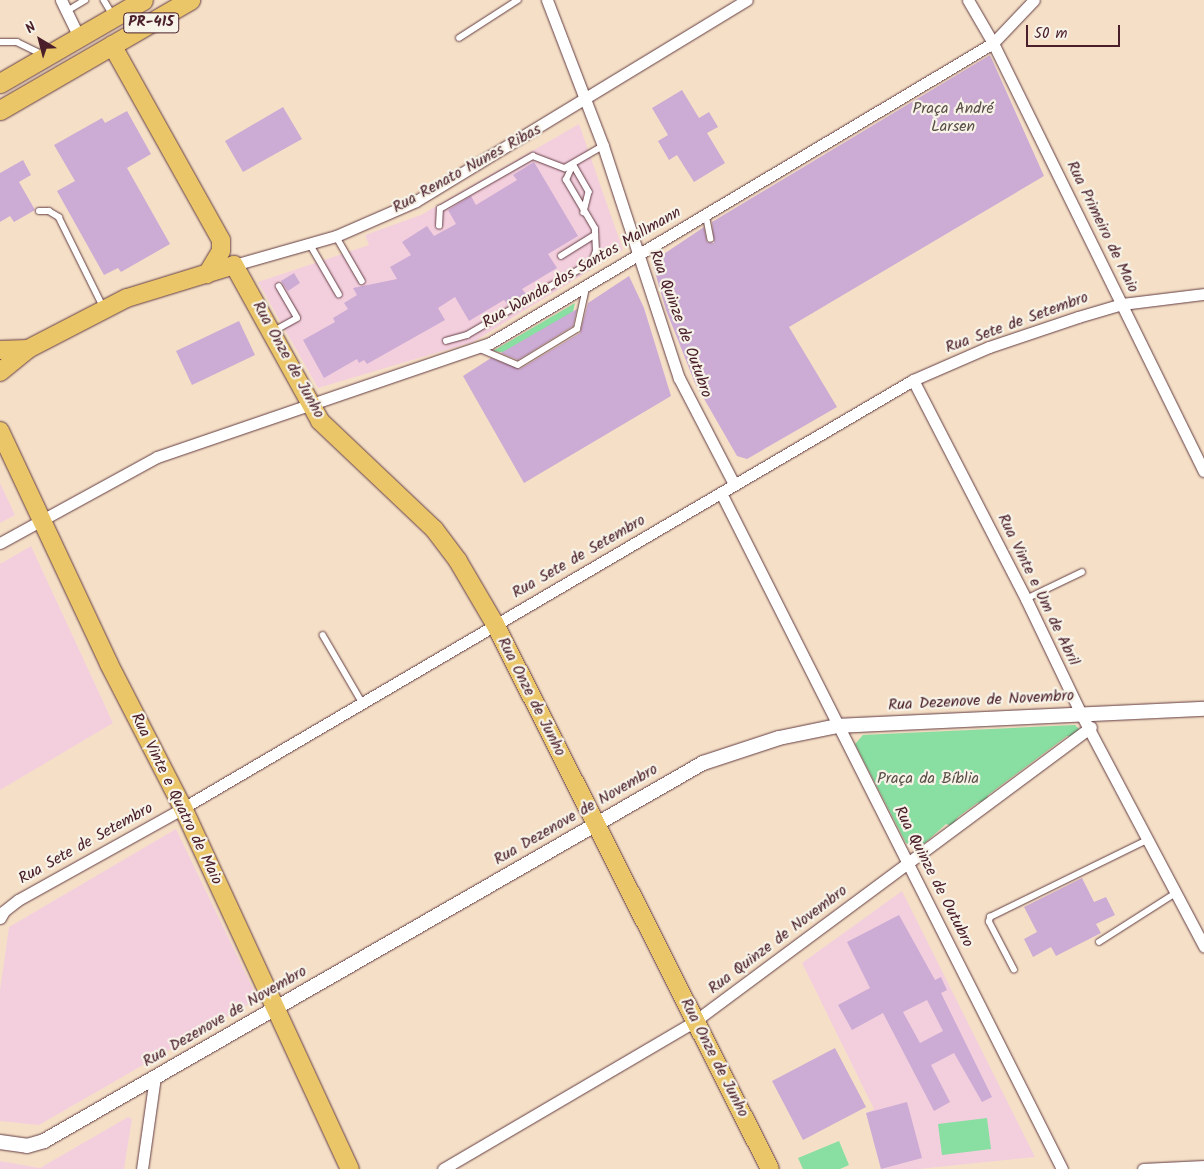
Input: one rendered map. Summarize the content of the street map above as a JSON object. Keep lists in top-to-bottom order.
{
  "streets": {
    "highway": ["PR-415"],
    "main road": ["Rua Renato Nunes Ribas", "Rua Onze de Junho", "Rua Vinte e Quatro de Maio"],
    "street": [
      "Rua Primeiro de Maio",
      "Rua Wanda dos Santos Mallmann",
      "Rua Sete de Setembro",
      "Rua Quinze de Outubro",
      "Rua Vinte e Um de Abril",
      "Rua Dezenove de Novembro",
      "Rua Quinze de Novembro"
    ]
  },
  "crossings": [
    ["Rua Renato Nunes Ribas", "Rua Quinze de Outubro"],
    ["Rua Renato Nunes Ribas", "Rua Onze de Junho"],
    ["Rua Primeiro de Maio", "Rua Wanda dos Santos Mallmann"],
    ["Rua Primeiro de Maio", "Rua Sete de Setembro"],
    ["Rua Wanda dos Santos Mallmann", "Rua Quinze de Outubro"],
    ["Rua Wanda dos Santos Mallmann", "Rua Onze de Junho"],
    ["Rua Wanda dos Santos Mallmann", "Rua Vinte e Quatro de Maio"],
    ["Rua Sete de Setembro", "Rua Quinze de Outubro"],
    ["Rua Sete de Setembro", "Rua Onze de Junho"],
    ["Rua Sete de Setembro", "Rua Vinte e Um de Abril"],
    ["Rua Sete de Setembro", "Rua Vinte e Quatro de Maio"],
    ["Rua Quinze de Outubro", "Rua Dezenove de Novembro"],
    ["Rua Quinze de Outubro", "Rua Quinze de Novembro"],
    ["Rua Onze de Junho", "Rua Dezenove de Novembro"],
    ["Rua Onze de Junho", "Rua Quinze de Novembro"],
    ["Rua Vinte e Um de Abril", "Rua Dezenove de Novembro"],
    ["Rua Vinte e Um de Abril", "Rua Quinze de Novembro"],
    ["Rua Dezenove de Novembro", "Rua Vinte e Quatro de Maio"]
  ],
  "parks": ["Praça André Larsen", "Praça da Bíblia"],
  "scale_bar": "50 m",
  "north": "top left"
}
